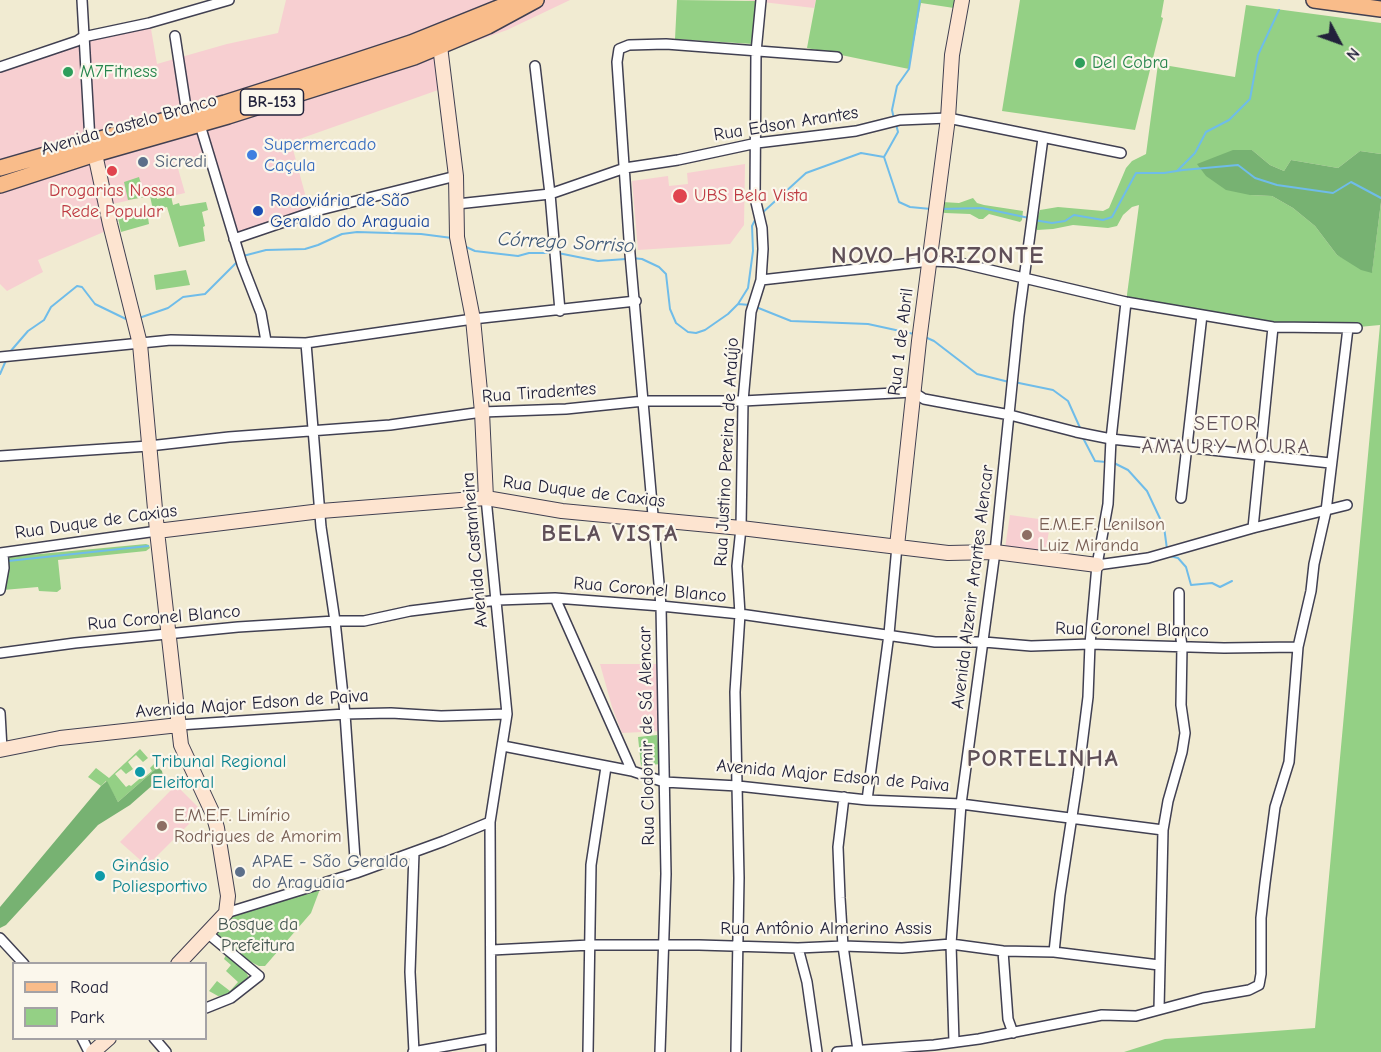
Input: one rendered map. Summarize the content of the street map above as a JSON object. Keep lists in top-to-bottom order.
{
  "streets": {
    "main road": ["BR-153", "Avenida Castelo Branco"],
    "street": [
      "Rua Edson Arantes",
      "Rua 1 de Abril",
      "Rua Tiradentes",
      "Rua Justino Pereira de Araújo",
      "Rua Duque de Caxias",
      "Avenida Castanheira",
      "Avenida Alzenir Arantes Alencar",
      "Rua Coronel Blanco",
      "Avenida Major Edson de Paiva",
      "Rua Clodomir de Sá Alencar",
      "Rua Antônio Almerino Assis"
    ]
  },
  "crossings": [
    ["Rua Edson Arantes", "Rua 1 de Abril"],
    ["Rua Edson Arantes", "Rua Justino Pereira de Araújo"],
    ["Rua Edson Arantes", "Avenida Castanheira"],
    ["Rua Edson Arantes", "Avenida Alzenir Arantes Alencar"],
    ["Rua Edson Arantes", "Rua Clodomir de Sá Alencar"],
    ["Avenida Castelo Branco", "Avenida Castanheira"],
    ["Rua 1 de Abril", "Rua Tiradentes"],
    ["Rua 1 de Abril", "Rua Duque de Caxias"],
    ["Rua Tiradentes", "Rua Justino Pereira de Araújo"],
    ["Rua Tiradentes", "Avenida Castanheira"],
    ["Rua Tiradentes", "Avenida Alzenir Arantes Alencar"],
    ["Rua Tiradentes", "Rua Clodomir de Sá Alencar"],
    ["Rua Justino Pereira de Araújo", "Rua Duque de Caxias"],
    ["Rua Justino Pereira de Araújo", "Rua Coronel Blanco"],
    ["Rua Justino Pereira de Araújo", "Avenida Major Edson de Paiva"],
    ["Rua Justino Pereira de Araújo", "Rua Clodomir de Sá Alencar"],
    ["Rua Justino Pereira de Araújo", "Rua Antônio Almerino Assis"],
    ["Rua Duque de Caxias", "Avenida Castanheira"],
    ["Rua Duque de Caxias", "Avenida Alzenir Arantes Alencar"],
    ["Rua Duque de Caxias", "Rua Clodomir de Sá Alencar"],
    ["Avenida Castanheira", "Rua Coronel Blanco"],
    ["Avenida Castanheira", "Avenida Major Edson de Paiva"],
    ["Avenida Castanheira", "Rua Antônio Almerino Assis"],
    ["Avenida Alzenir Arantes Alencar", "Rua Coronel Blanco"],
    ["Avenida Alzenir Arantes Alencar", "Avenida Major Edson de Paiva"],
    ["Avenida Alzenir Arantes Alencar", "Rua Antônio Almerino Assis"],
    ["Rua Coronel Blanco", "Rua Clodomir de Sá Alencar"],
    ["Avenida Major Edson de Paiva", "Rua Clodomir de Sá Alencar"],
    ["Rua Clodomir de Sá Alencar", "Rua Antônio Almerino Assis"]
  ],
  "districts": [
    "NOVO HORIZONTE",
    "SETOR AMAURY MOURA",
    "BELA VISTA",
    "PORTELINHA"
  ],
  "water": ["Córrego Sorriso"],
  "parks": ["Bosque da Prefeitura"],
  "places": [
    "Del Cobra",
    "M7Fitness",
    "Supermercado Caçula",
    "Sicredi",
    "Drogarias Nossa Rede Popular",
    "UBS Bela Vista",
    "Rodoviária de São Geraldo do Araguaia",
    "E.M.E.F. Lenilson Luiz Miranda",
    "Tribunal Regional Eleitoral",
    "E.M.E.F. Limírio Rodrigues de Amorim",
    "APAE - São Geraldo do Araguaia",
    "Ginásio Poliesportivo"
  ],
  "legend": ["Road", "Park"],
  "north": "bottom right"
}
